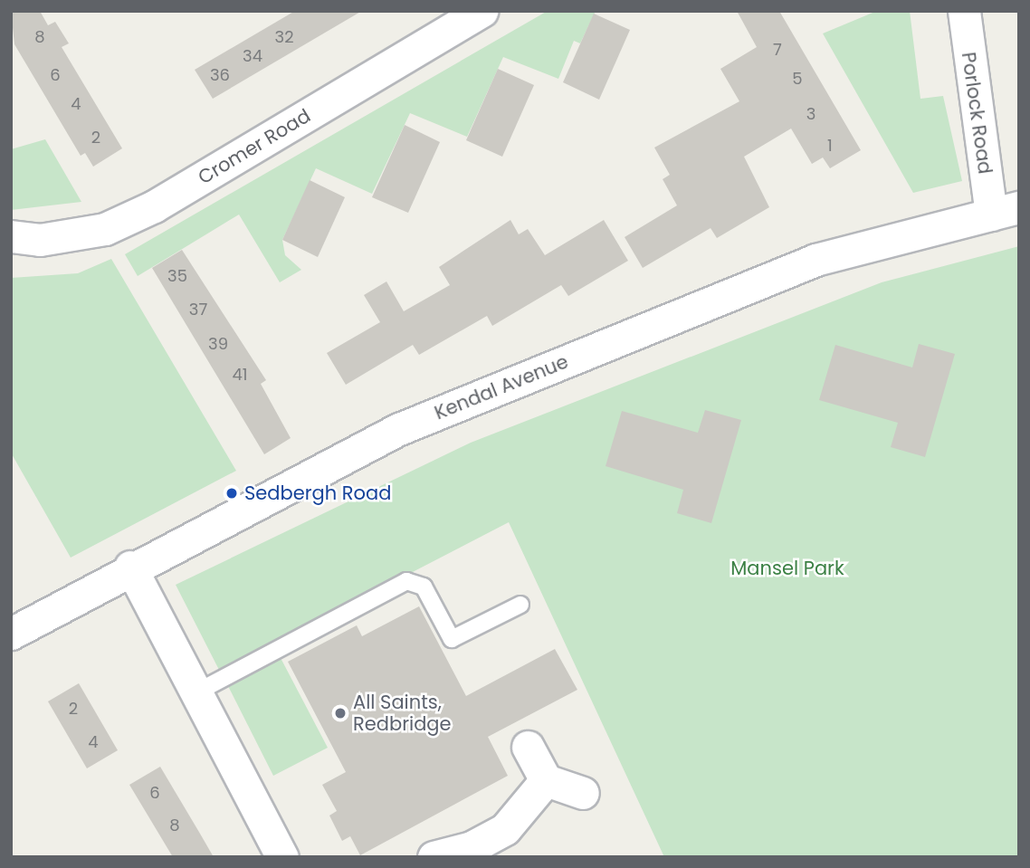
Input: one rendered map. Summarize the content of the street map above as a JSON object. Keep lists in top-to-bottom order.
{
  "streets": {
    "street": ["Porlock Road", "Cromer Road", "Kendal Avenue"]
  },
  "crossings": [
    ["Porlock Road", "Kendal Avenue"]
  ],
  "parks": ["Mansel Park"],
  "places": ["Sedbergh Road", "All Saints, Redbridge"],
  "house_numbers": [
    "8",
    "32",
    "7",
    "34",
    "6",
    "36",
    "5",
    "4",
    "3",
    "2",
    "1",
    "35",
    "37",
    "39",
    "41",
    "2",
    "4",
    "6",
    "8"
  ]
}
